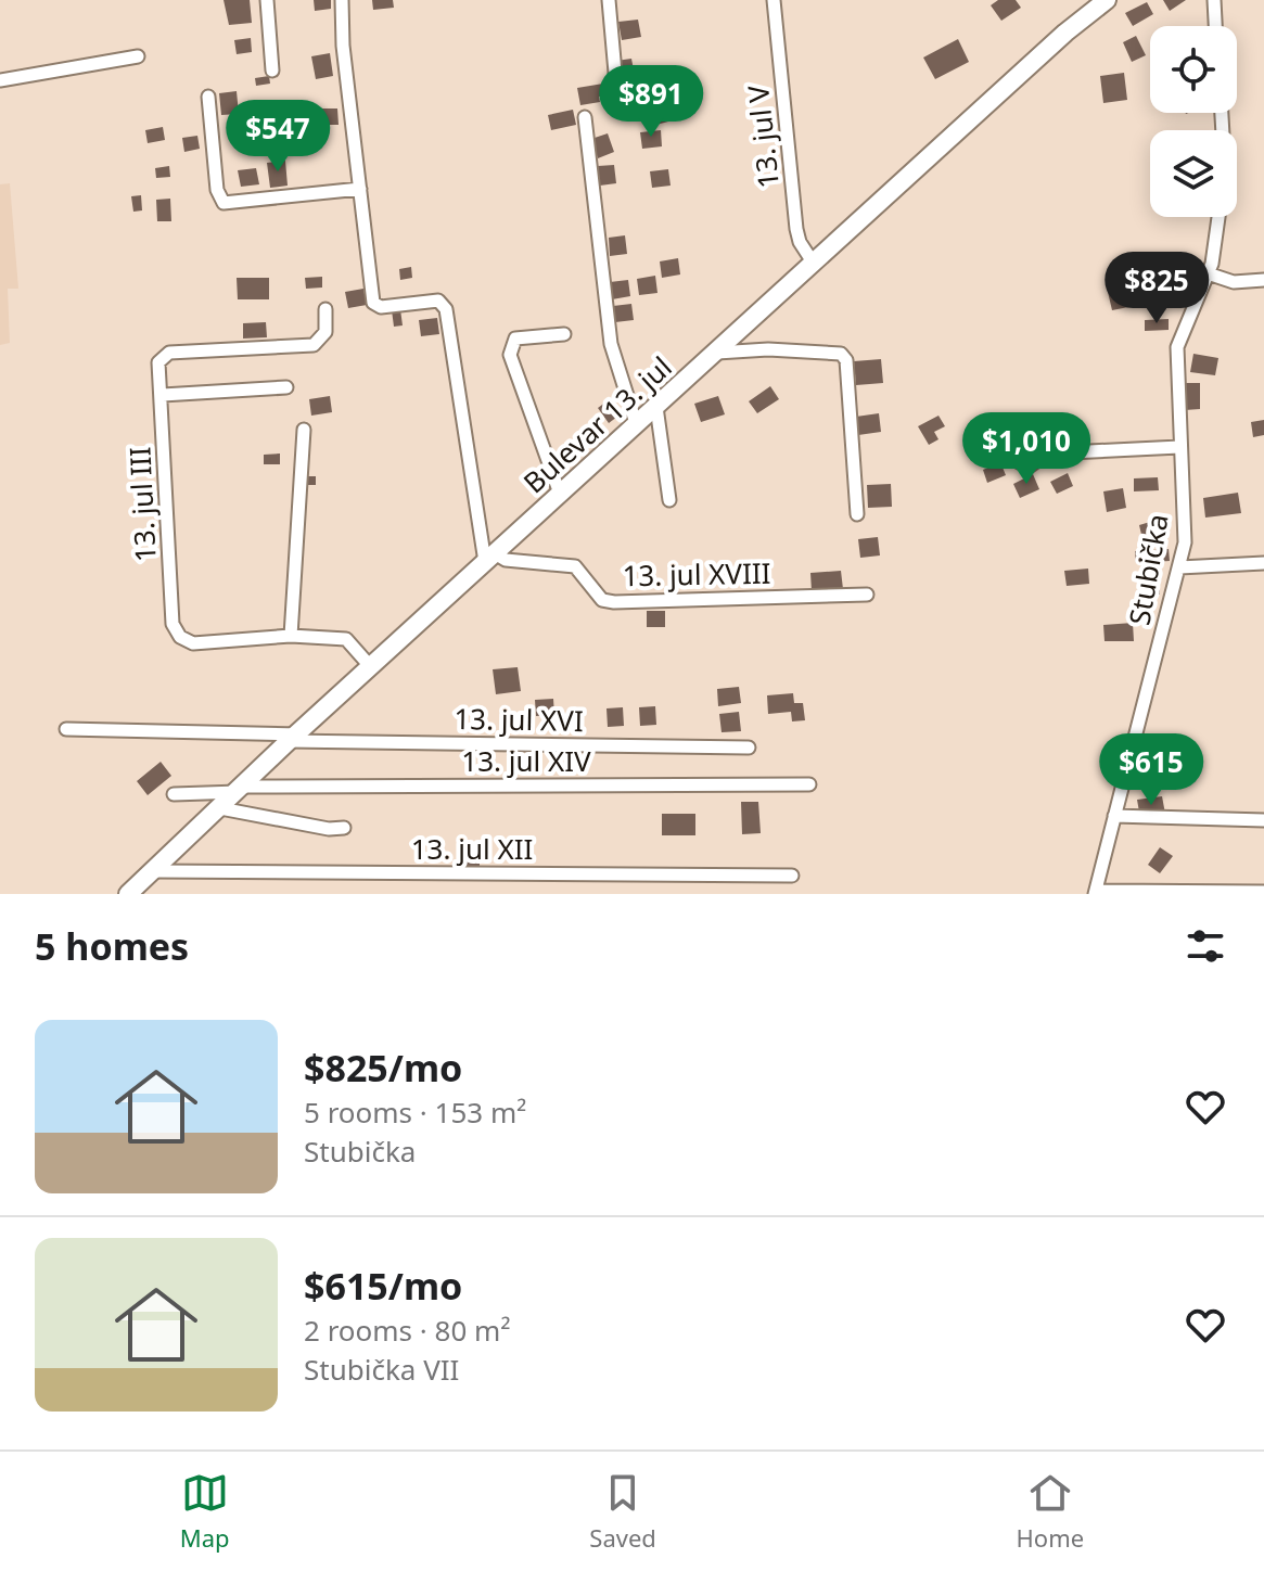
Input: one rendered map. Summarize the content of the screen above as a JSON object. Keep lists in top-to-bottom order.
{
  "streets": {
    "street": [
      "13. jul V",
      "Bulevar 13. jul",
      "13. jul III",
      "Stubička",
      "13. jul XVIII",
      "13. jul XVI",
      "13. jul XIV",
      "13. jul XII"
    ]
  },
  "crossings": [
    ["13. jul V", "Bulevar 13. jul"],
    ["Bulevar 13. jul", "13. jul III"],
    ["Bulevar 13. jul", "13. jul XVIII"],
    ["Bulevar 13. jul", "13. jul XVI"],
    ["Bulevar 13. jul", "13. jul XIV"],
    ["Bulevar 13. jul", "13. jul XII"]
  ],
  "page": {
    "price": [
      "$891",
      "$547",
      "$825",
      "$1,010",
      "$615"
    ],
    "heading": "5 homes",
    "list": [
      {
        "name": "$825/mo",
        "note": "5 rooms · 153 m² · Stubička"
      },
      {
        "name": "$615/mo",
        "note": "2 rooms · 80 m² · Stubička VII"
      }
    ],
    "tabs": ["Map", "Saved", "Home"]
  }
}
